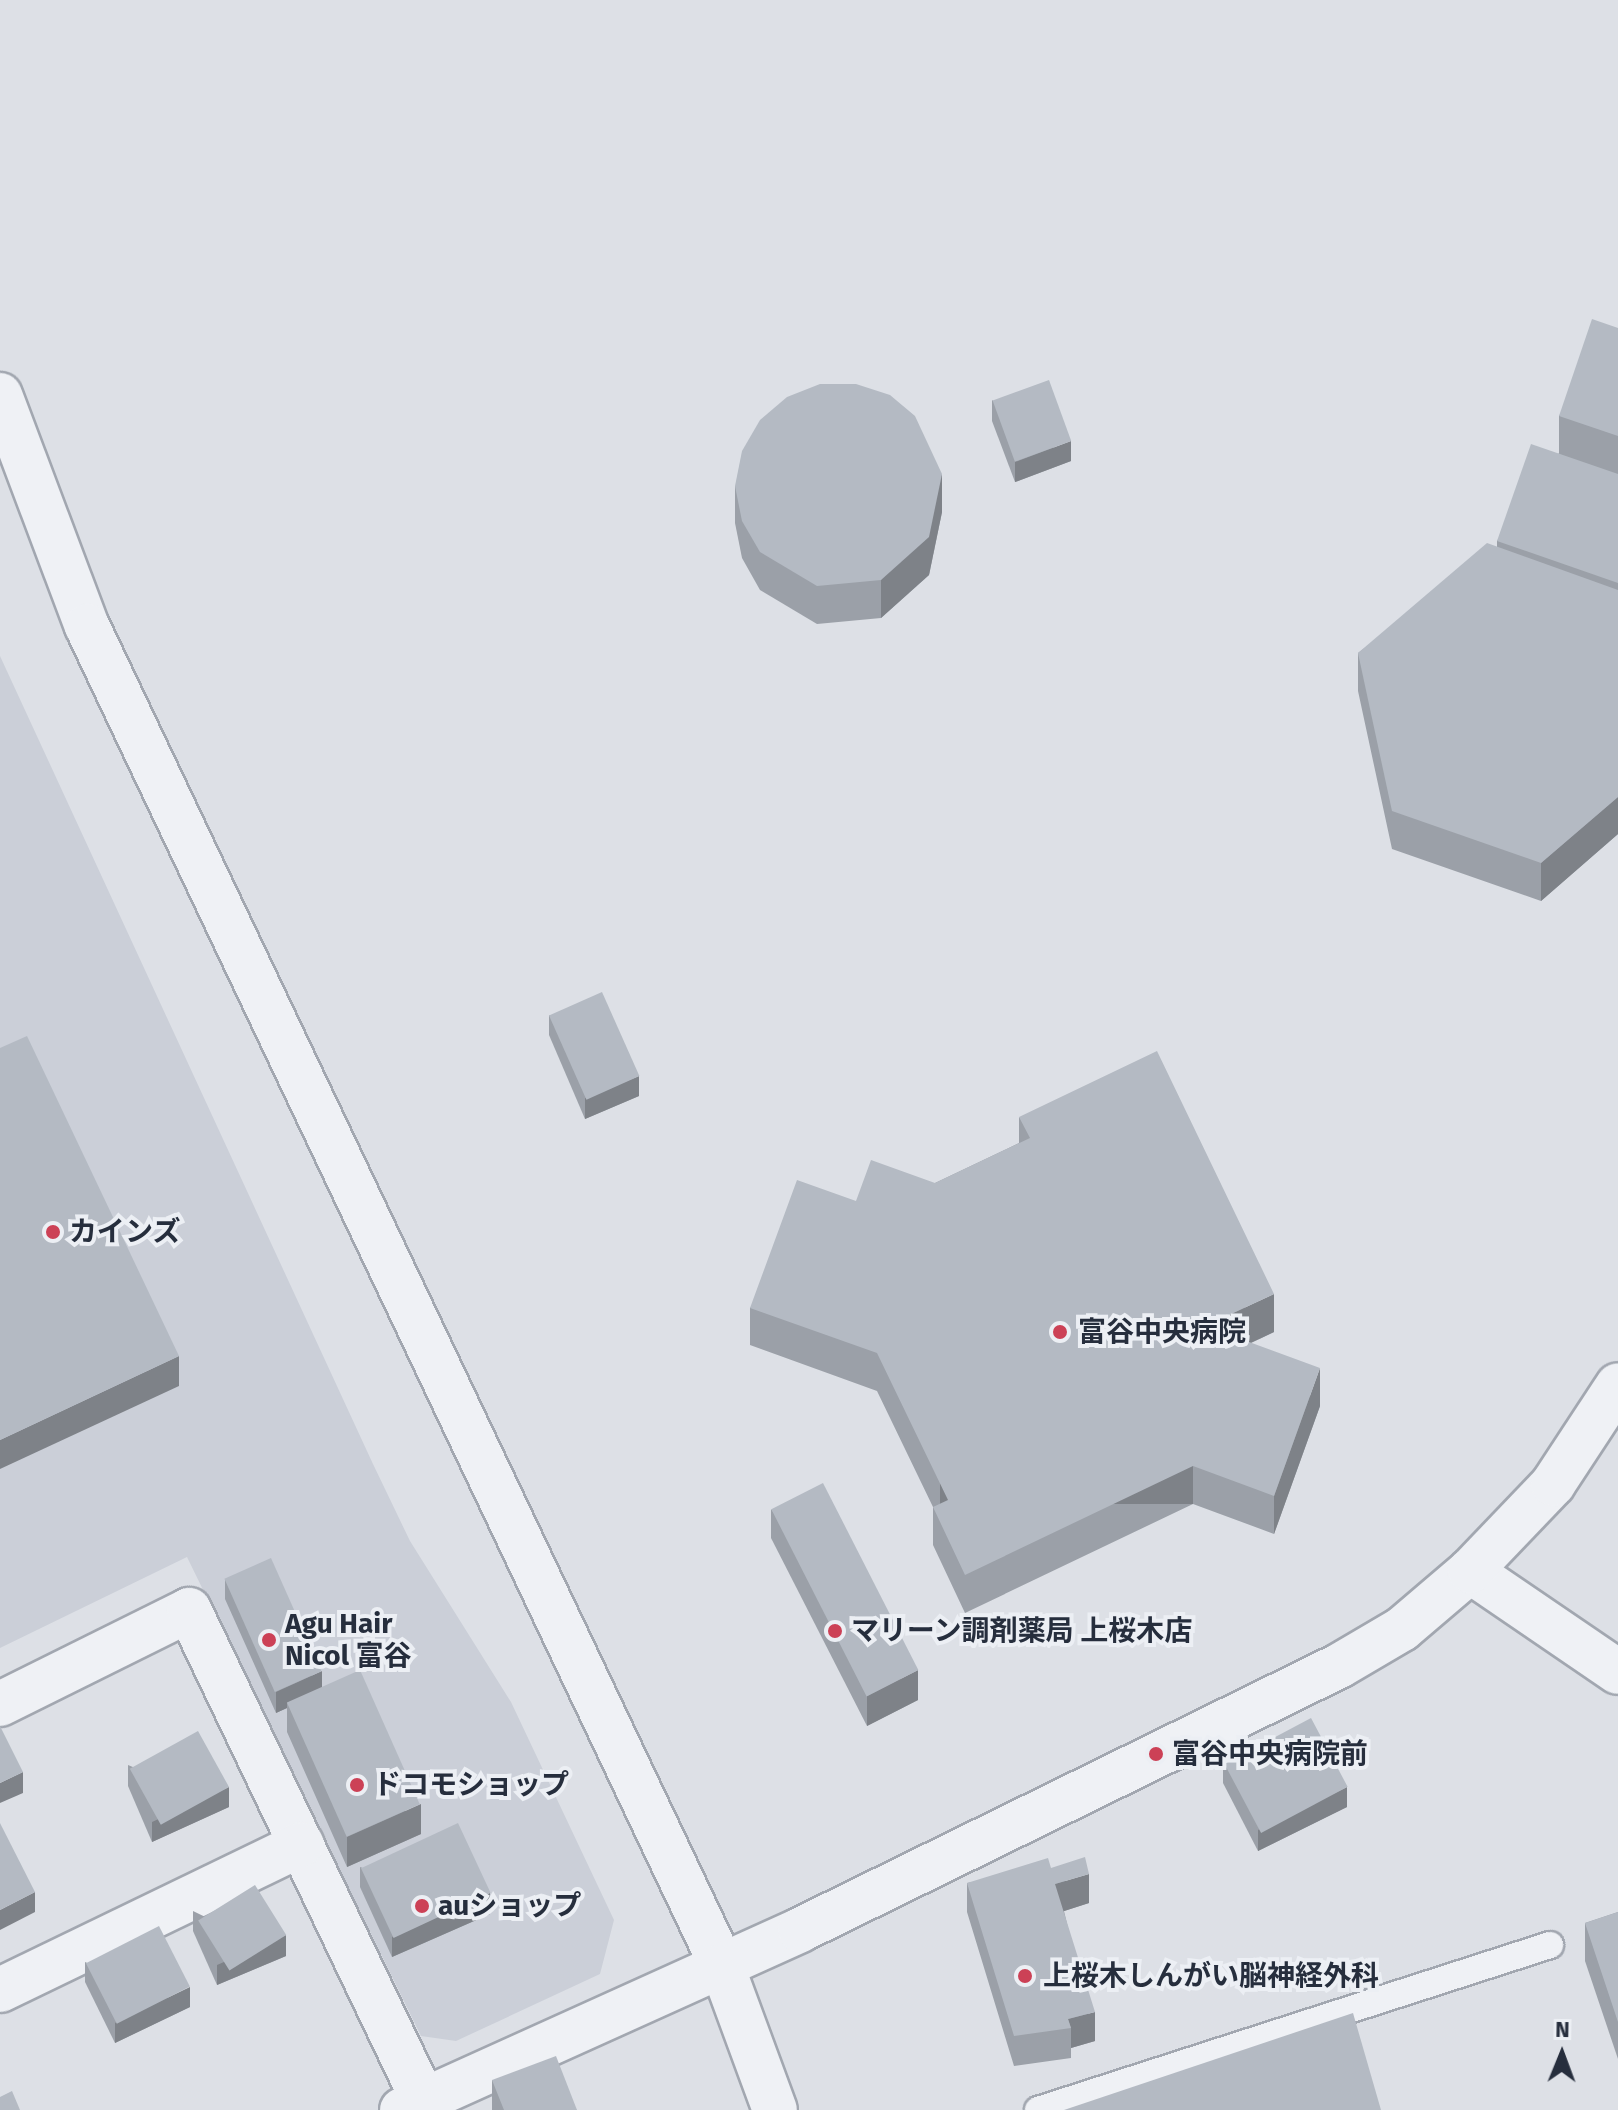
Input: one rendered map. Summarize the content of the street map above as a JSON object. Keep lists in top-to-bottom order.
{
  "places": [
    "カインズ",
    "富谷中央病院",
    "マリーン調剤薬局 上桜木店",
    "Agu Hair Nicol 富谷",
    "富谷中央病院前",
    "ドコモショップ",
    "auショップ",
    "上桜木しんがい脳神経外科"
  ],
  "north": "top"
}
